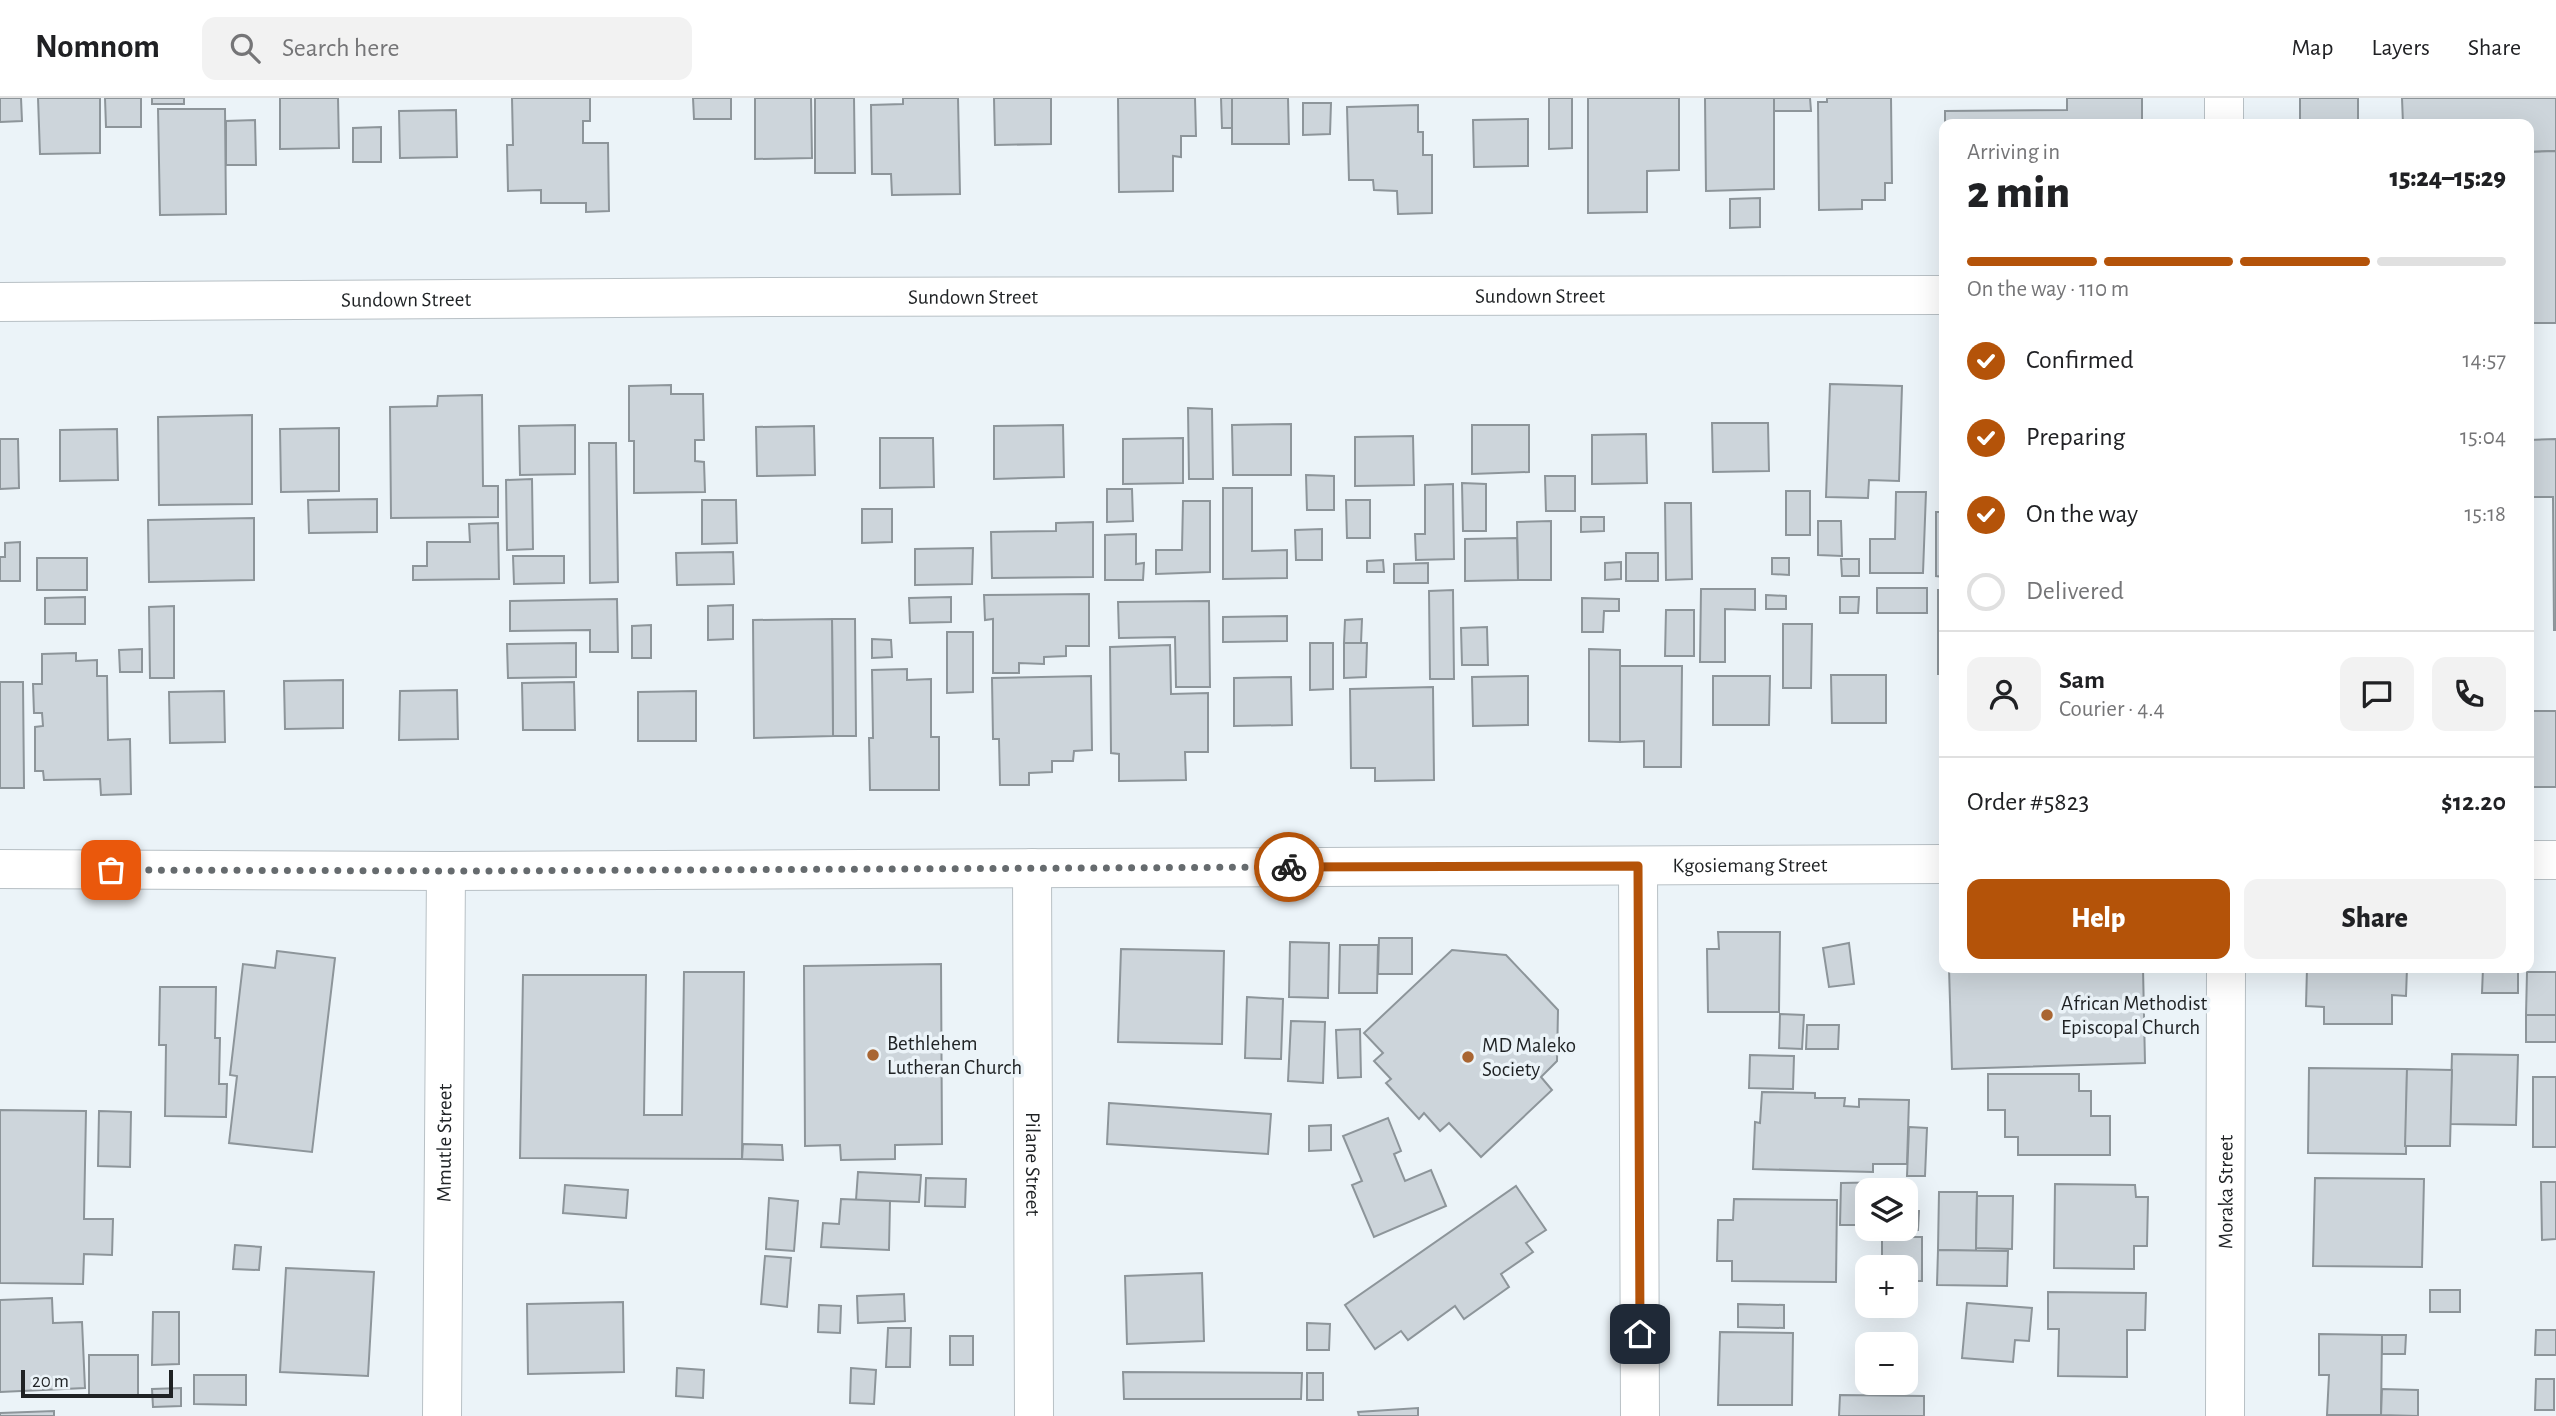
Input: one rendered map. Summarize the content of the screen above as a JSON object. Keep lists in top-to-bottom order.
{
  "streets": {
    "street": [
      "Sundown Street",
      "Kgosiemang Street",
      "Mmutle Street",
      "Pilane Street",
      "Moraka Street"
    ]
  },
  "crossings": [
    ["Kgosiemang Street", "Mmutle Street"],
    ["Kgosiemang Street", "Pilane Street"]
  ],
  "places": ["African Methodist Episcopal Church", "Bethlehem Lutheran Church", "MD Maleko Society"],
  "scale_bar": "20 m",
  "page": {
    "header": "Nomnom",
    "search": "Search here",
    "nav": ["Map", "Layers", "Share"],
    "heading": ["2 min", "Arriving in", "15:24–15:29"],
    "panel": [
      "Sam",
      "Courier · 4.4",
      "Order #5823",
      "$12.20"
    ],
    "bar": "On the way · 110 m",
    "list": [
      ["Confirmed", "14:57"],
      ["Preparing", "15:04"],
      ["On the way", "15:18"],
      "Delivered"
    ],
    "buttons": ["Help", "Share"],
    "map_buttons": ["+", "−"],
    "scale": "20 m"
  }
}
